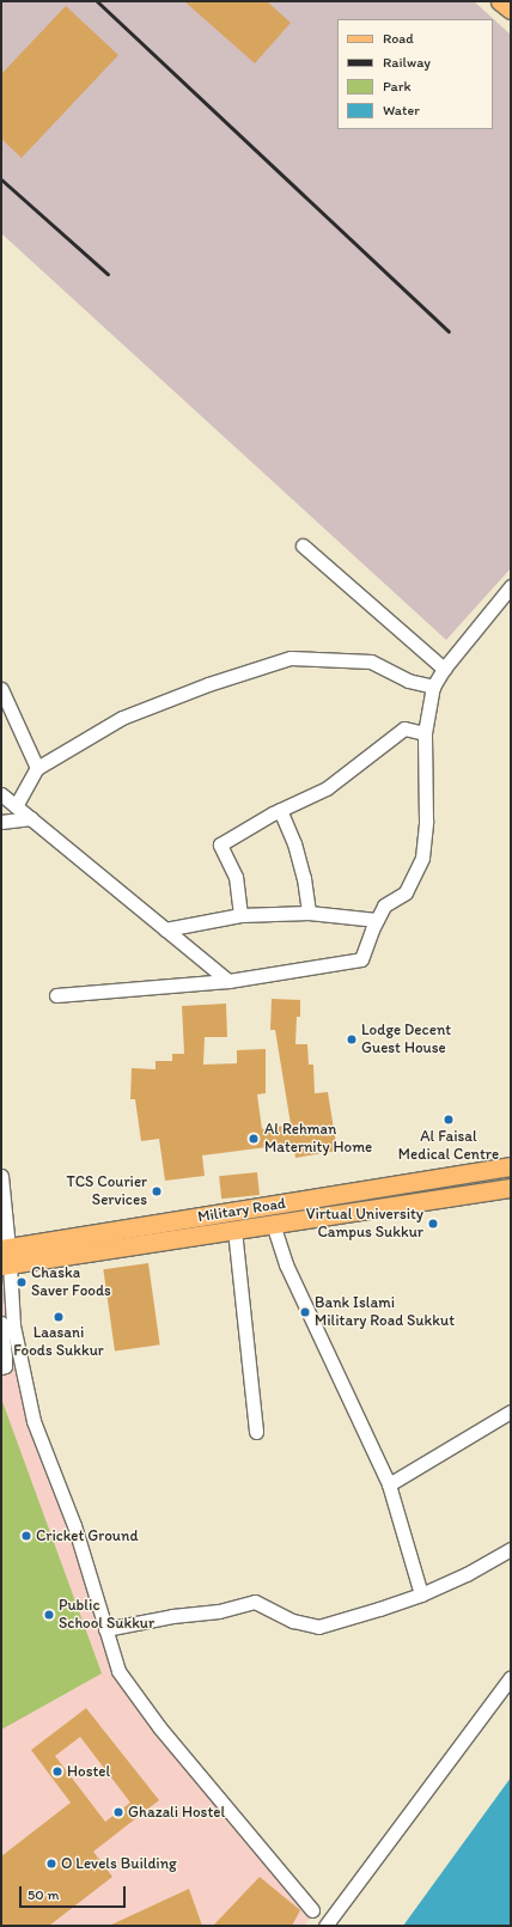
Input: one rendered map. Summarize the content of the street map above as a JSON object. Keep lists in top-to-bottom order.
{
  "streets": {
    "main road": ["Military Road"]
  },
  "places": [
    "Lodge Decent Guest House",
    "Al Faisal Medical Centre",
    "Al Rehman Maternity Home",
    "TCS Courier Services",
    "Virtual University Campus Sukkur",
    "Chaska Saver Foods",
    "Bank Islami Military Road Sukkut",
    "Laasani Foods Sukkur",
    "Cricket Ground",
    "Public School Sukkur",
    "Hostel",
    "Ghazali Hostel",
    "O Levels Building"
  ],
  "legend": [
    "Road",
    "Railway",
    "Park",
    "Water"
  ],
  "scale_bar": "50 m"
}
